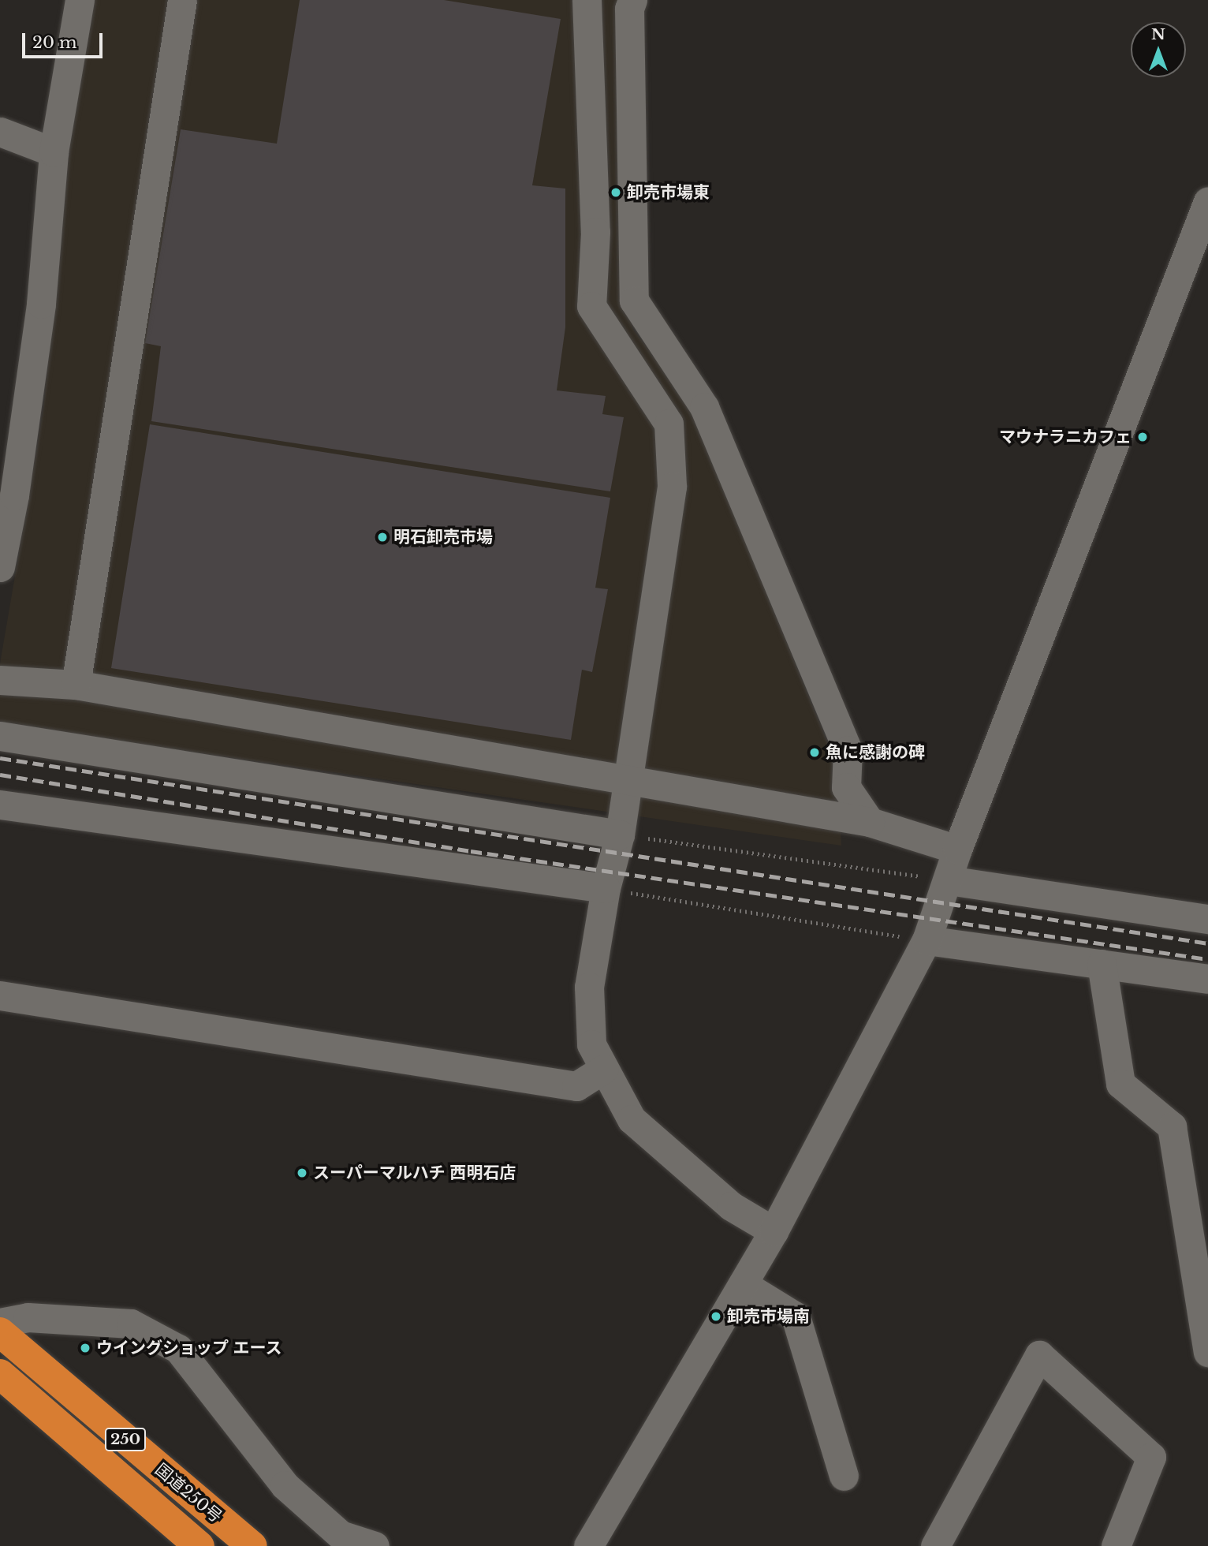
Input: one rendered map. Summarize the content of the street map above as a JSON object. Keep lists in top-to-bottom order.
{
  "streets": {
    "highway": ["250", "国道250号"]
  },
  "places": [
    "卸売市場東",
    "マウナラニカフェ",
    "明石卸売市場",
    "魚に感謝の碑",
    "スーパーマルハチ 西明石店",
    "卸売市場南",
    "ウイングショップ エース"
  ],
  "scale_bar": "20 m",
  "north": "top"
}
